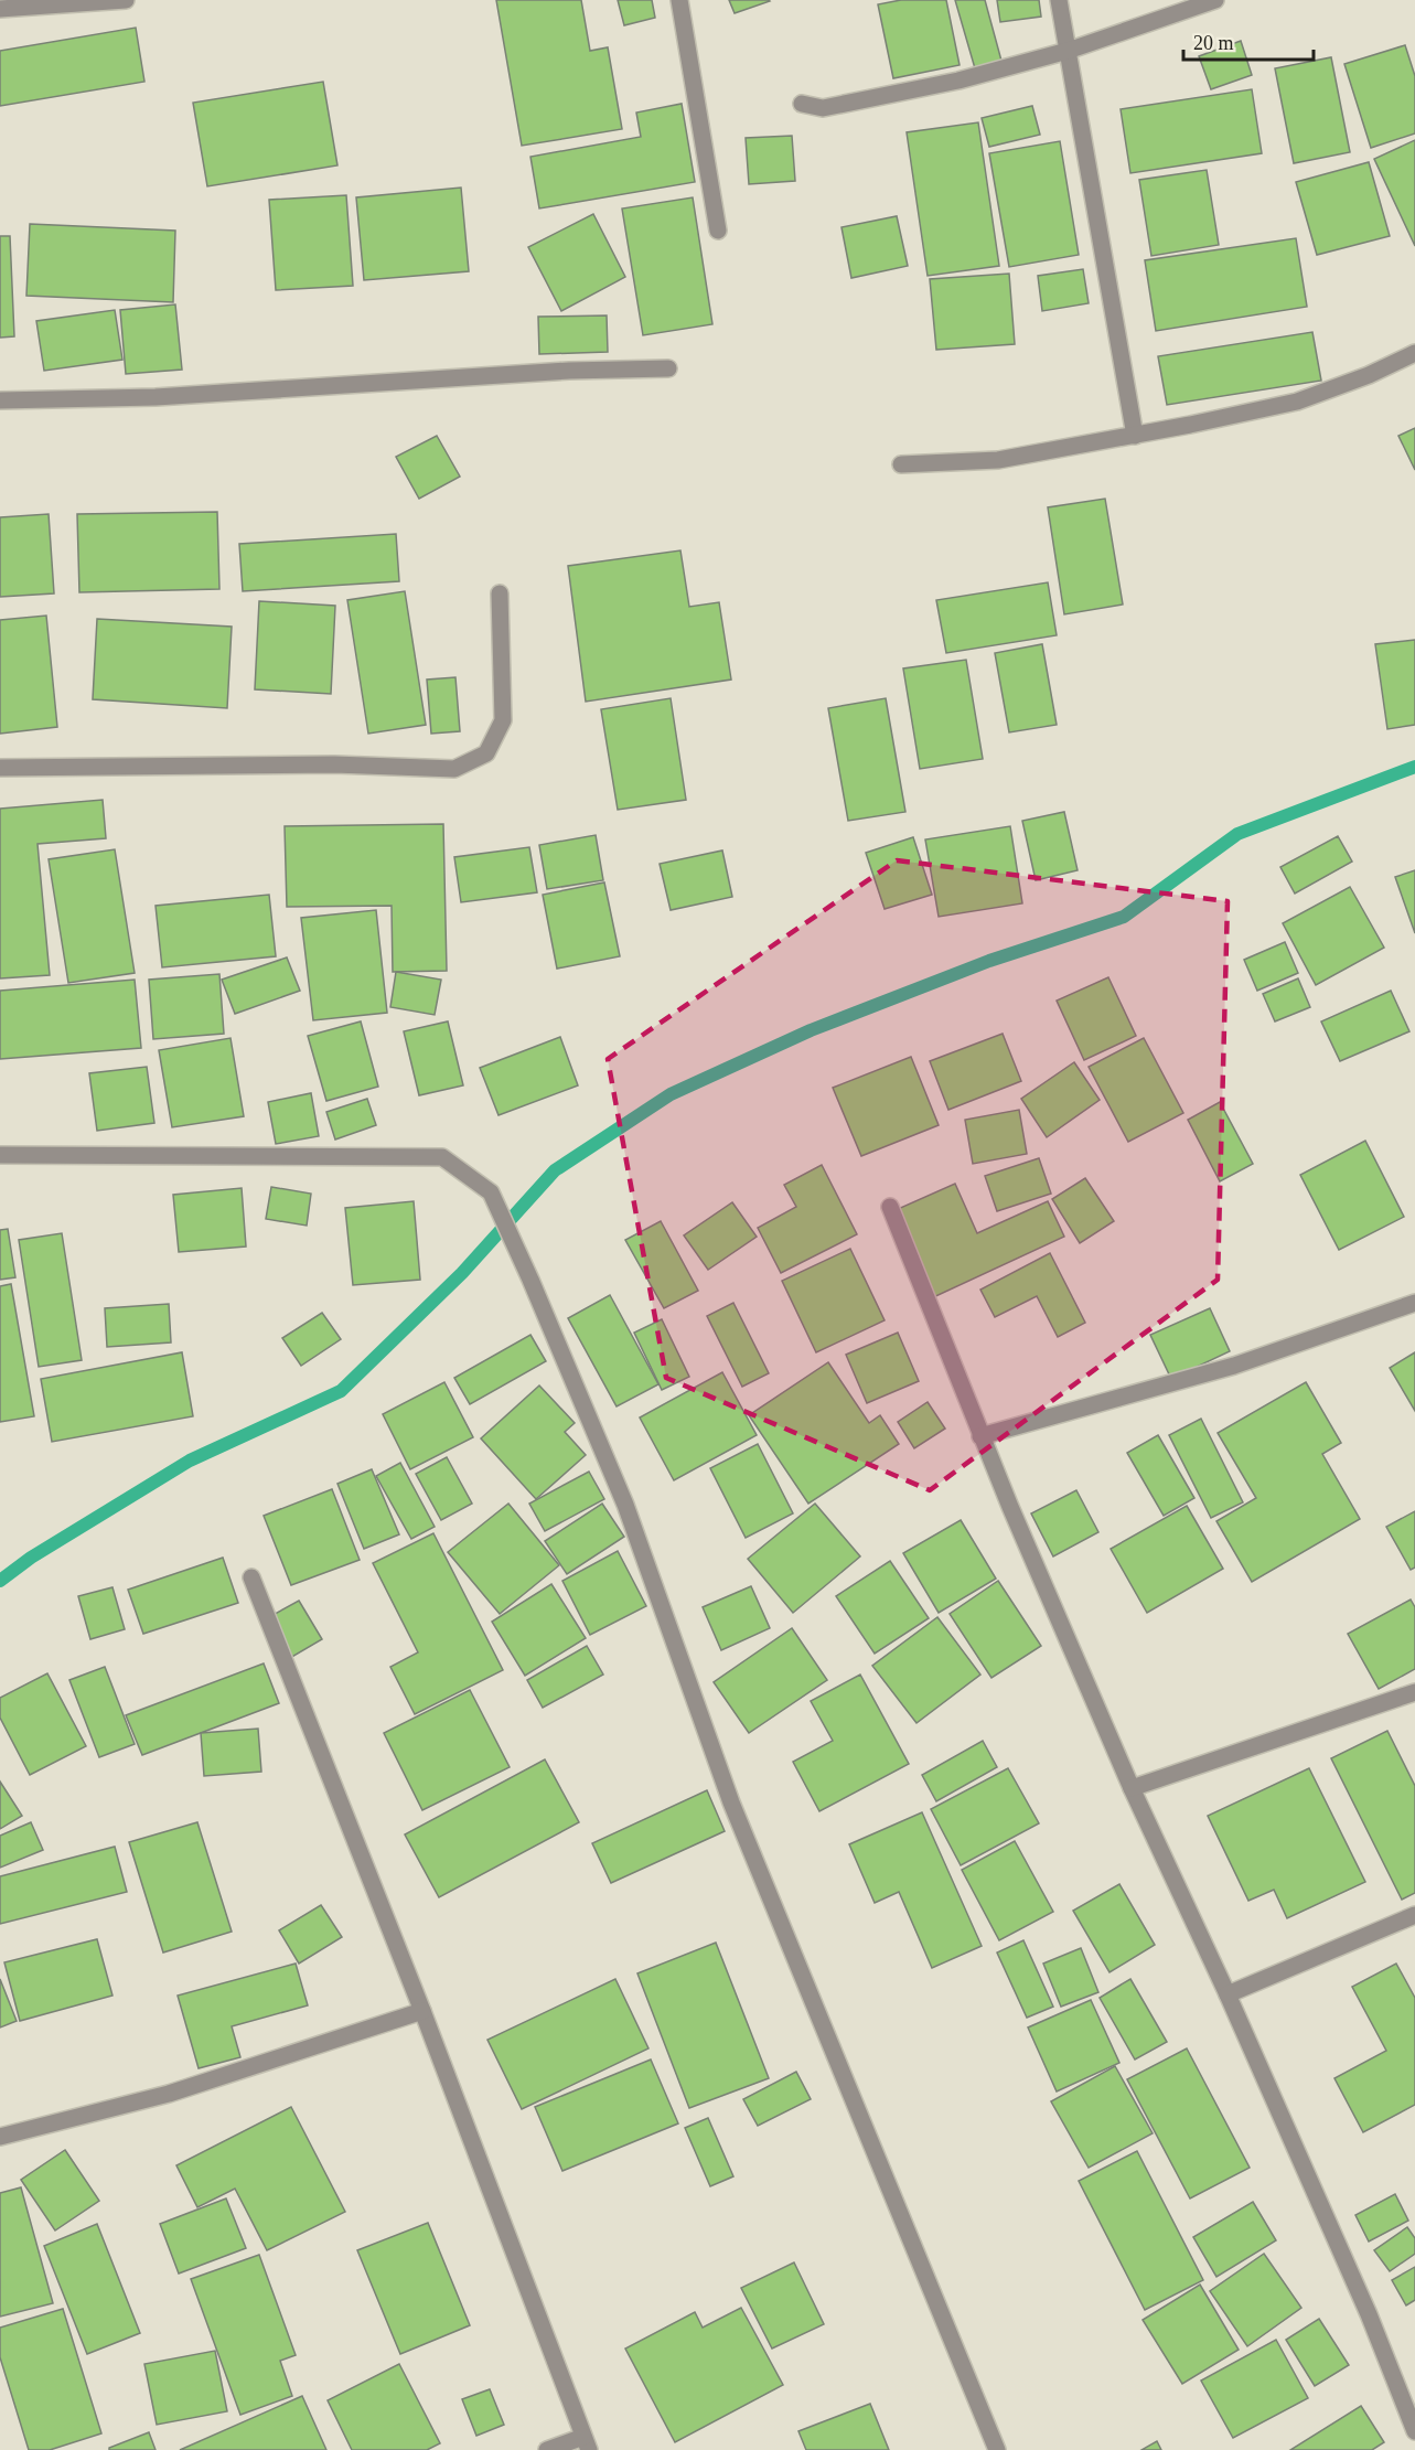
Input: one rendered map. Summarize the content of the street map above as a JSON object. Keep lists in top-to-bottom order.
{
  "scale_bar": "20 m"
}
